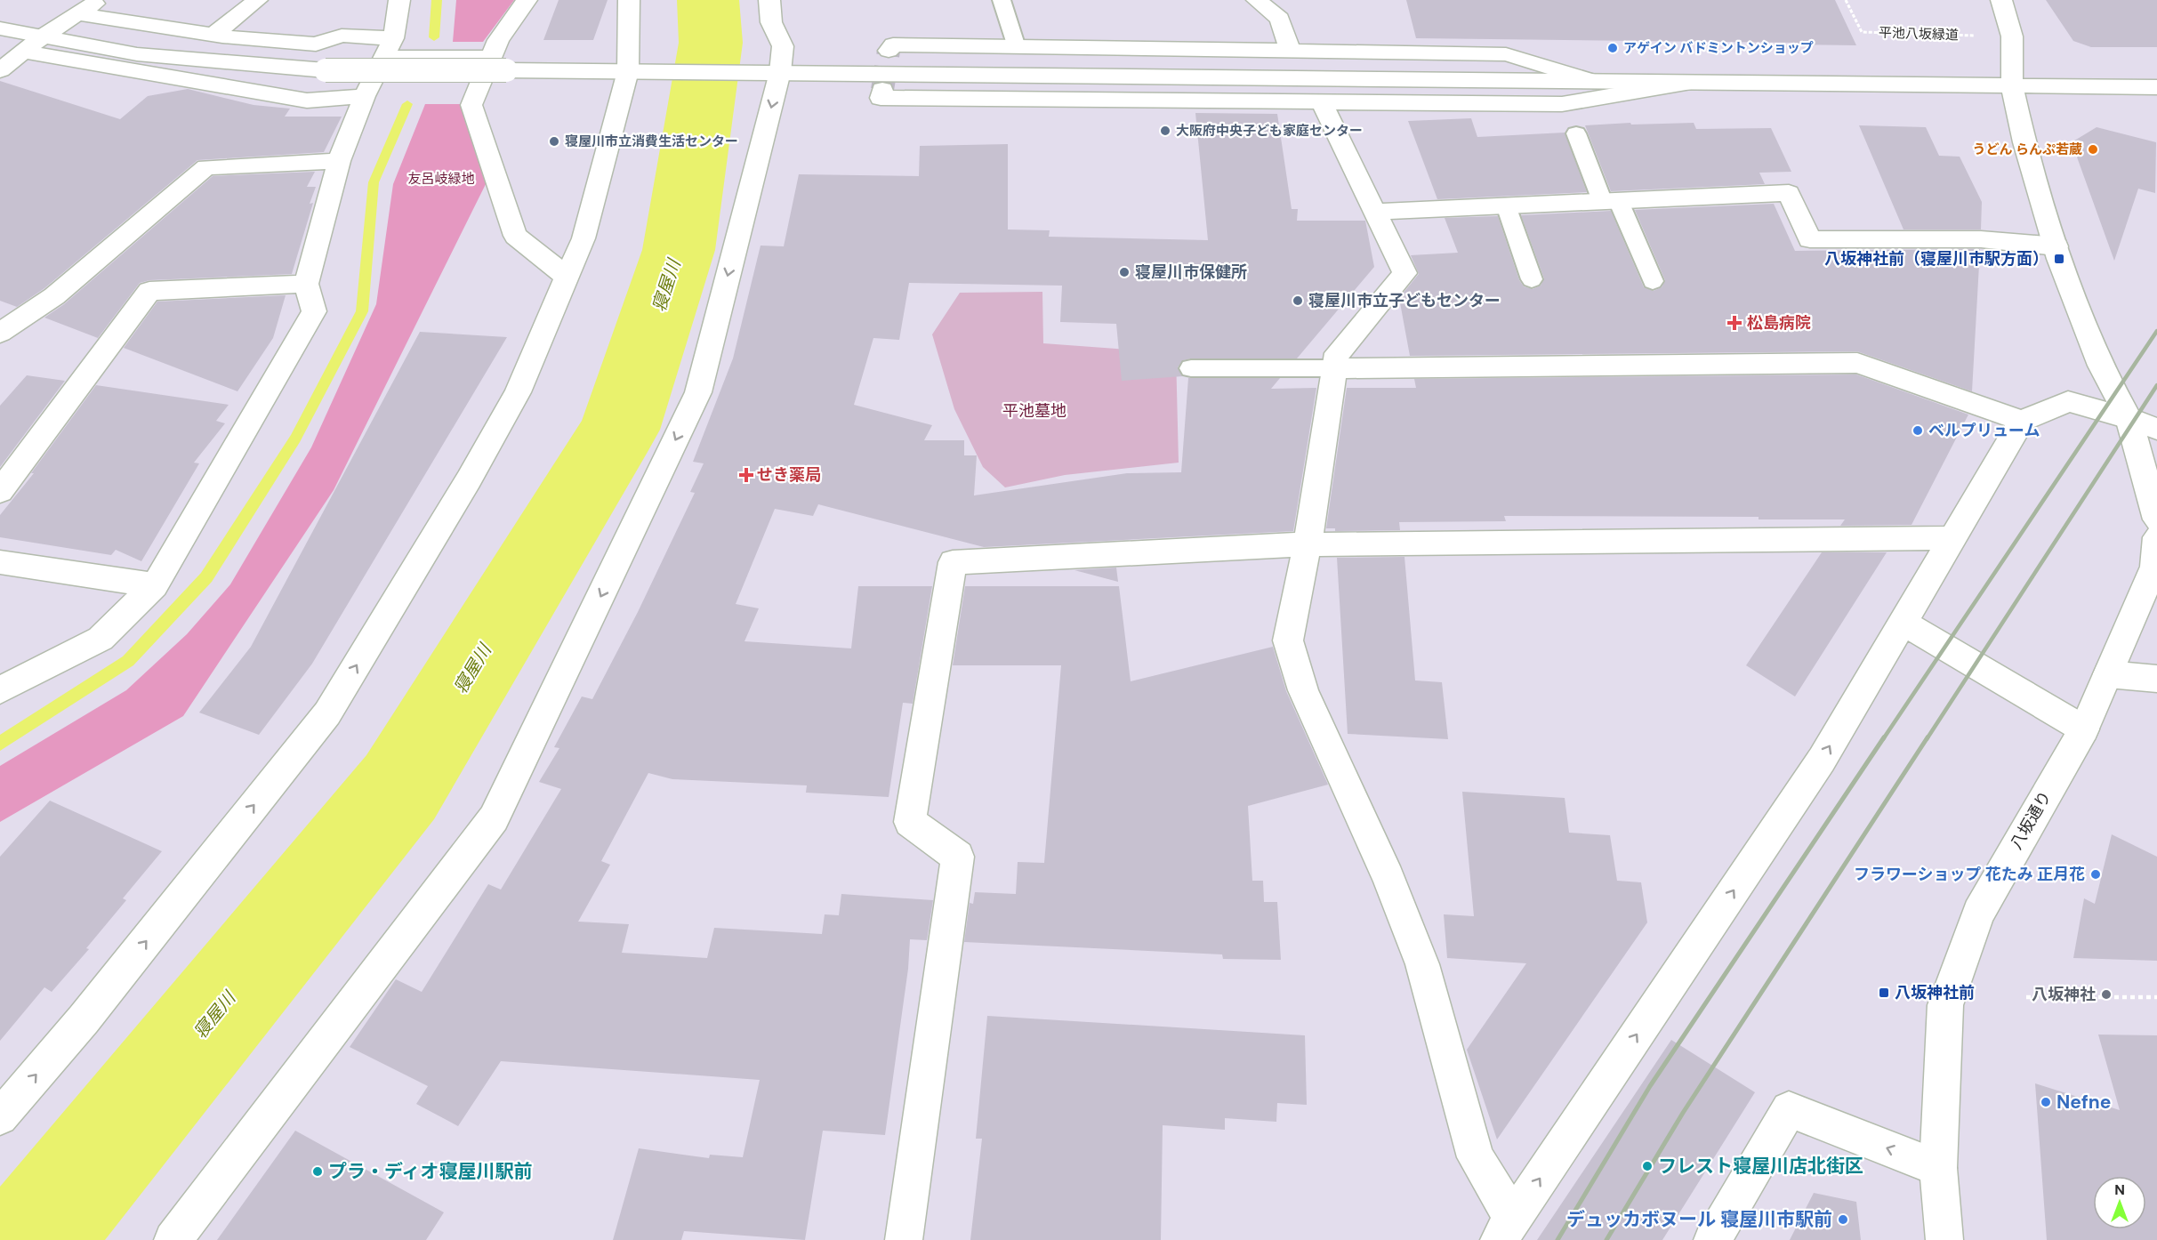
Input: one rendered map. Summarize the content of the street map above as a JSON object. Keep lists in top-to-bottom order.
{
  "streets": {
    "street": ["八坂通り"],
    "path": ["平池八坂緑道"]
  },
  "water": ["寝屋川"],
  "parks": ["友呂岐緑地", "平池墓地"],
  "places": {
    "other": [
      "アゲイン バドミントンショップ",
      "大阪府中央子ども家庭センター",
      "寝屋川市立消費生活センター",
      "うどん らんぷ若蔵",
      "寝屋川市保健所",
      "寝屋川市立子どもセンター",
      "ベルプリューム",
      "フラワーショップ 花たみ 正月花",
      "八坂神社",
      "Nefne",
      "フレスト寝屋川店北街区",
      "プラ・ディオ寝屋川駅前",
      "デュッカボヌール 寝屋川市駅前"
    ],
    "transit": ["八坂神社前（寝屋川市駅方面）", "八坂神社前"],
    "health": ["松島病院", "せき薬局"]
  },
  "north": "top"
}
